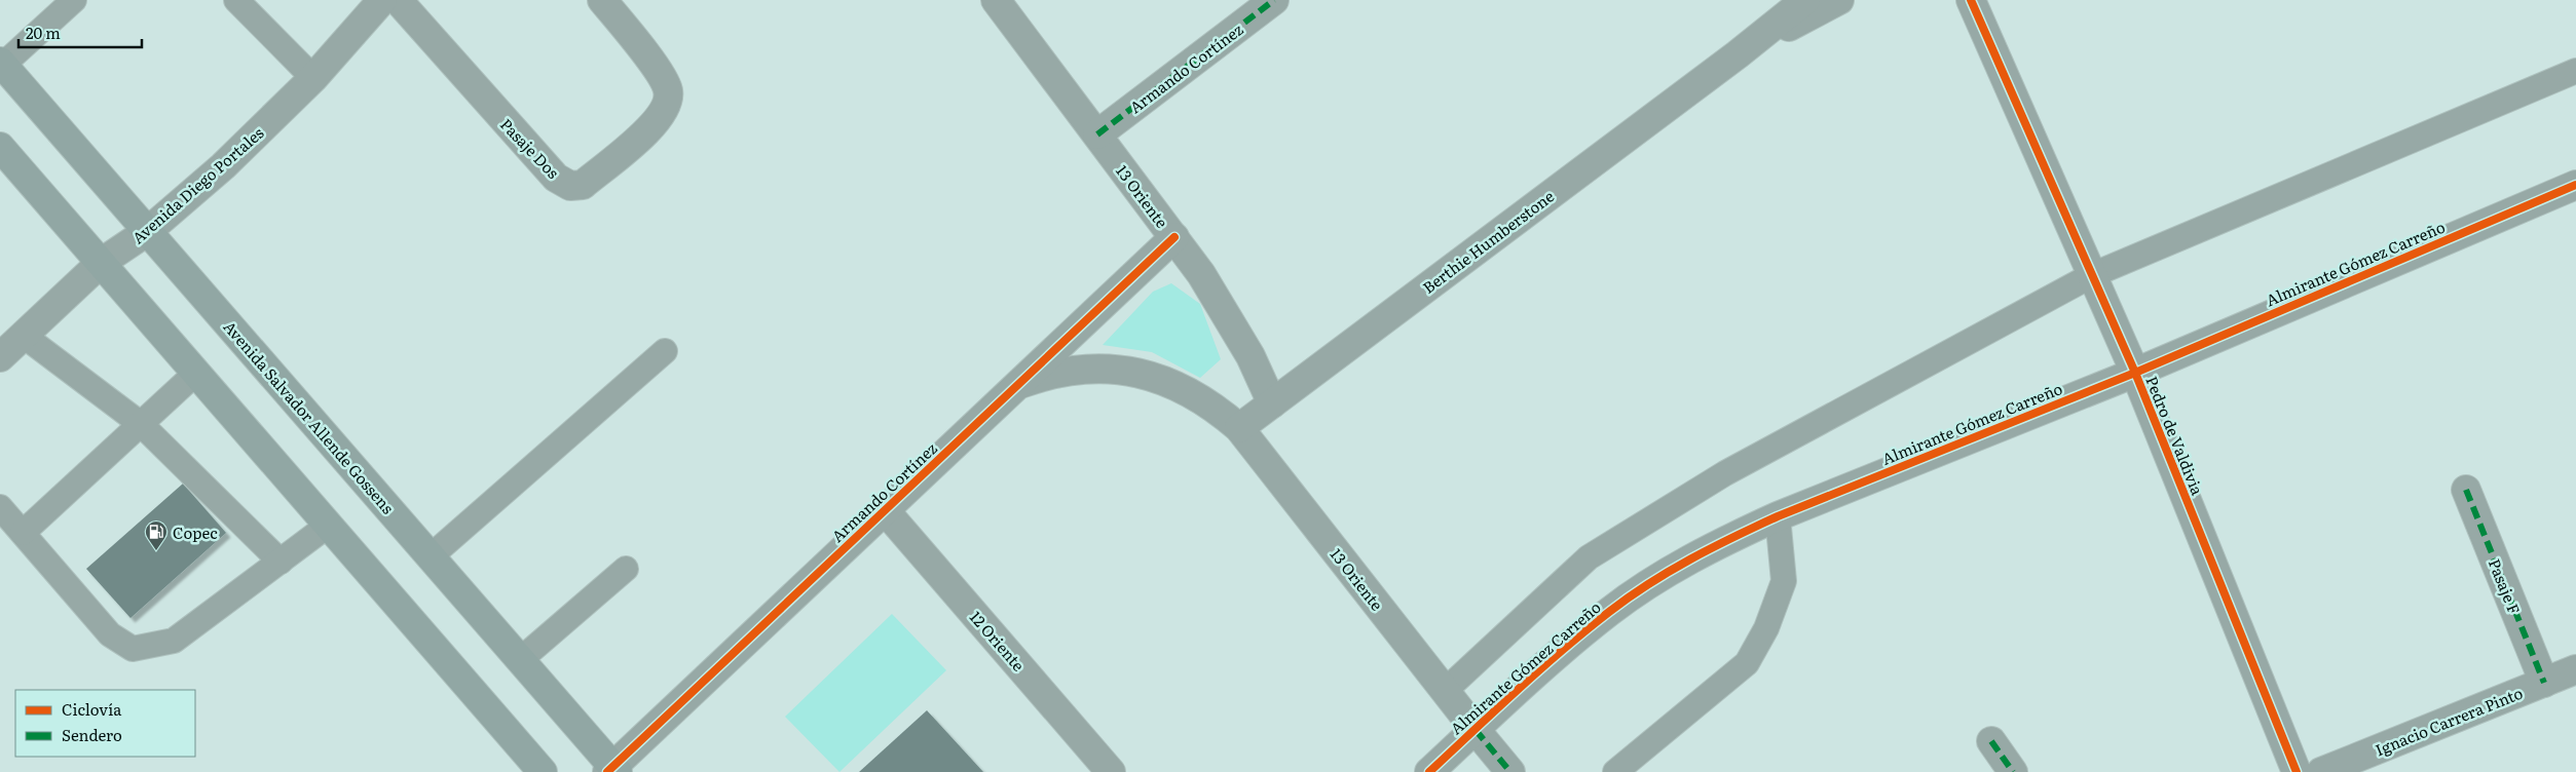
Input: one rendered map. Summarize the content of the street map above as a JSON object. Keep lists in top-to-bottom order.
{
  "streets": {
    "main road": ["Avenida Salvador Allende Gossens"],
    "street": [
      "Armando Cortínez",
      "Pasaje Dos",
      "Avenida Diego Portales",
      "13 Oriente",
      "Berthie Humberstone",
      "Almirante Gómez Carreño",
      "Pedro de Valdivia",
      "Pasaje F",
      "12 Oriente",
      "Ignacio Carrera Pinto"
    ]
  },
  "crossings": [
    ["Armando Cortínez", "13 Oriente"],
    ["Armando Cortínez", "Avenida Salvador Allende Gossens"],
    ["Armando Cortínez", "12 Oriente"],
    ["Avenida Diego Portales", "Avenida Salvador Allende Gossens"],
    ["13 Oriente", "Berthie Humberstone"],
    ["13 Oriente", "Almirante Gómez Carreño"],
    ["Almirante Gómez Carreño", "Pedro de Valdivia"],
    ["Pasaje F", "Ignacio Carrera Pinto"]
  ],
  "places": {
    "fuel station": ["Copec"]
  },
  "legend": ["Ciclovía", "Sendero"],
  "scale_bar": "20 m"
}
